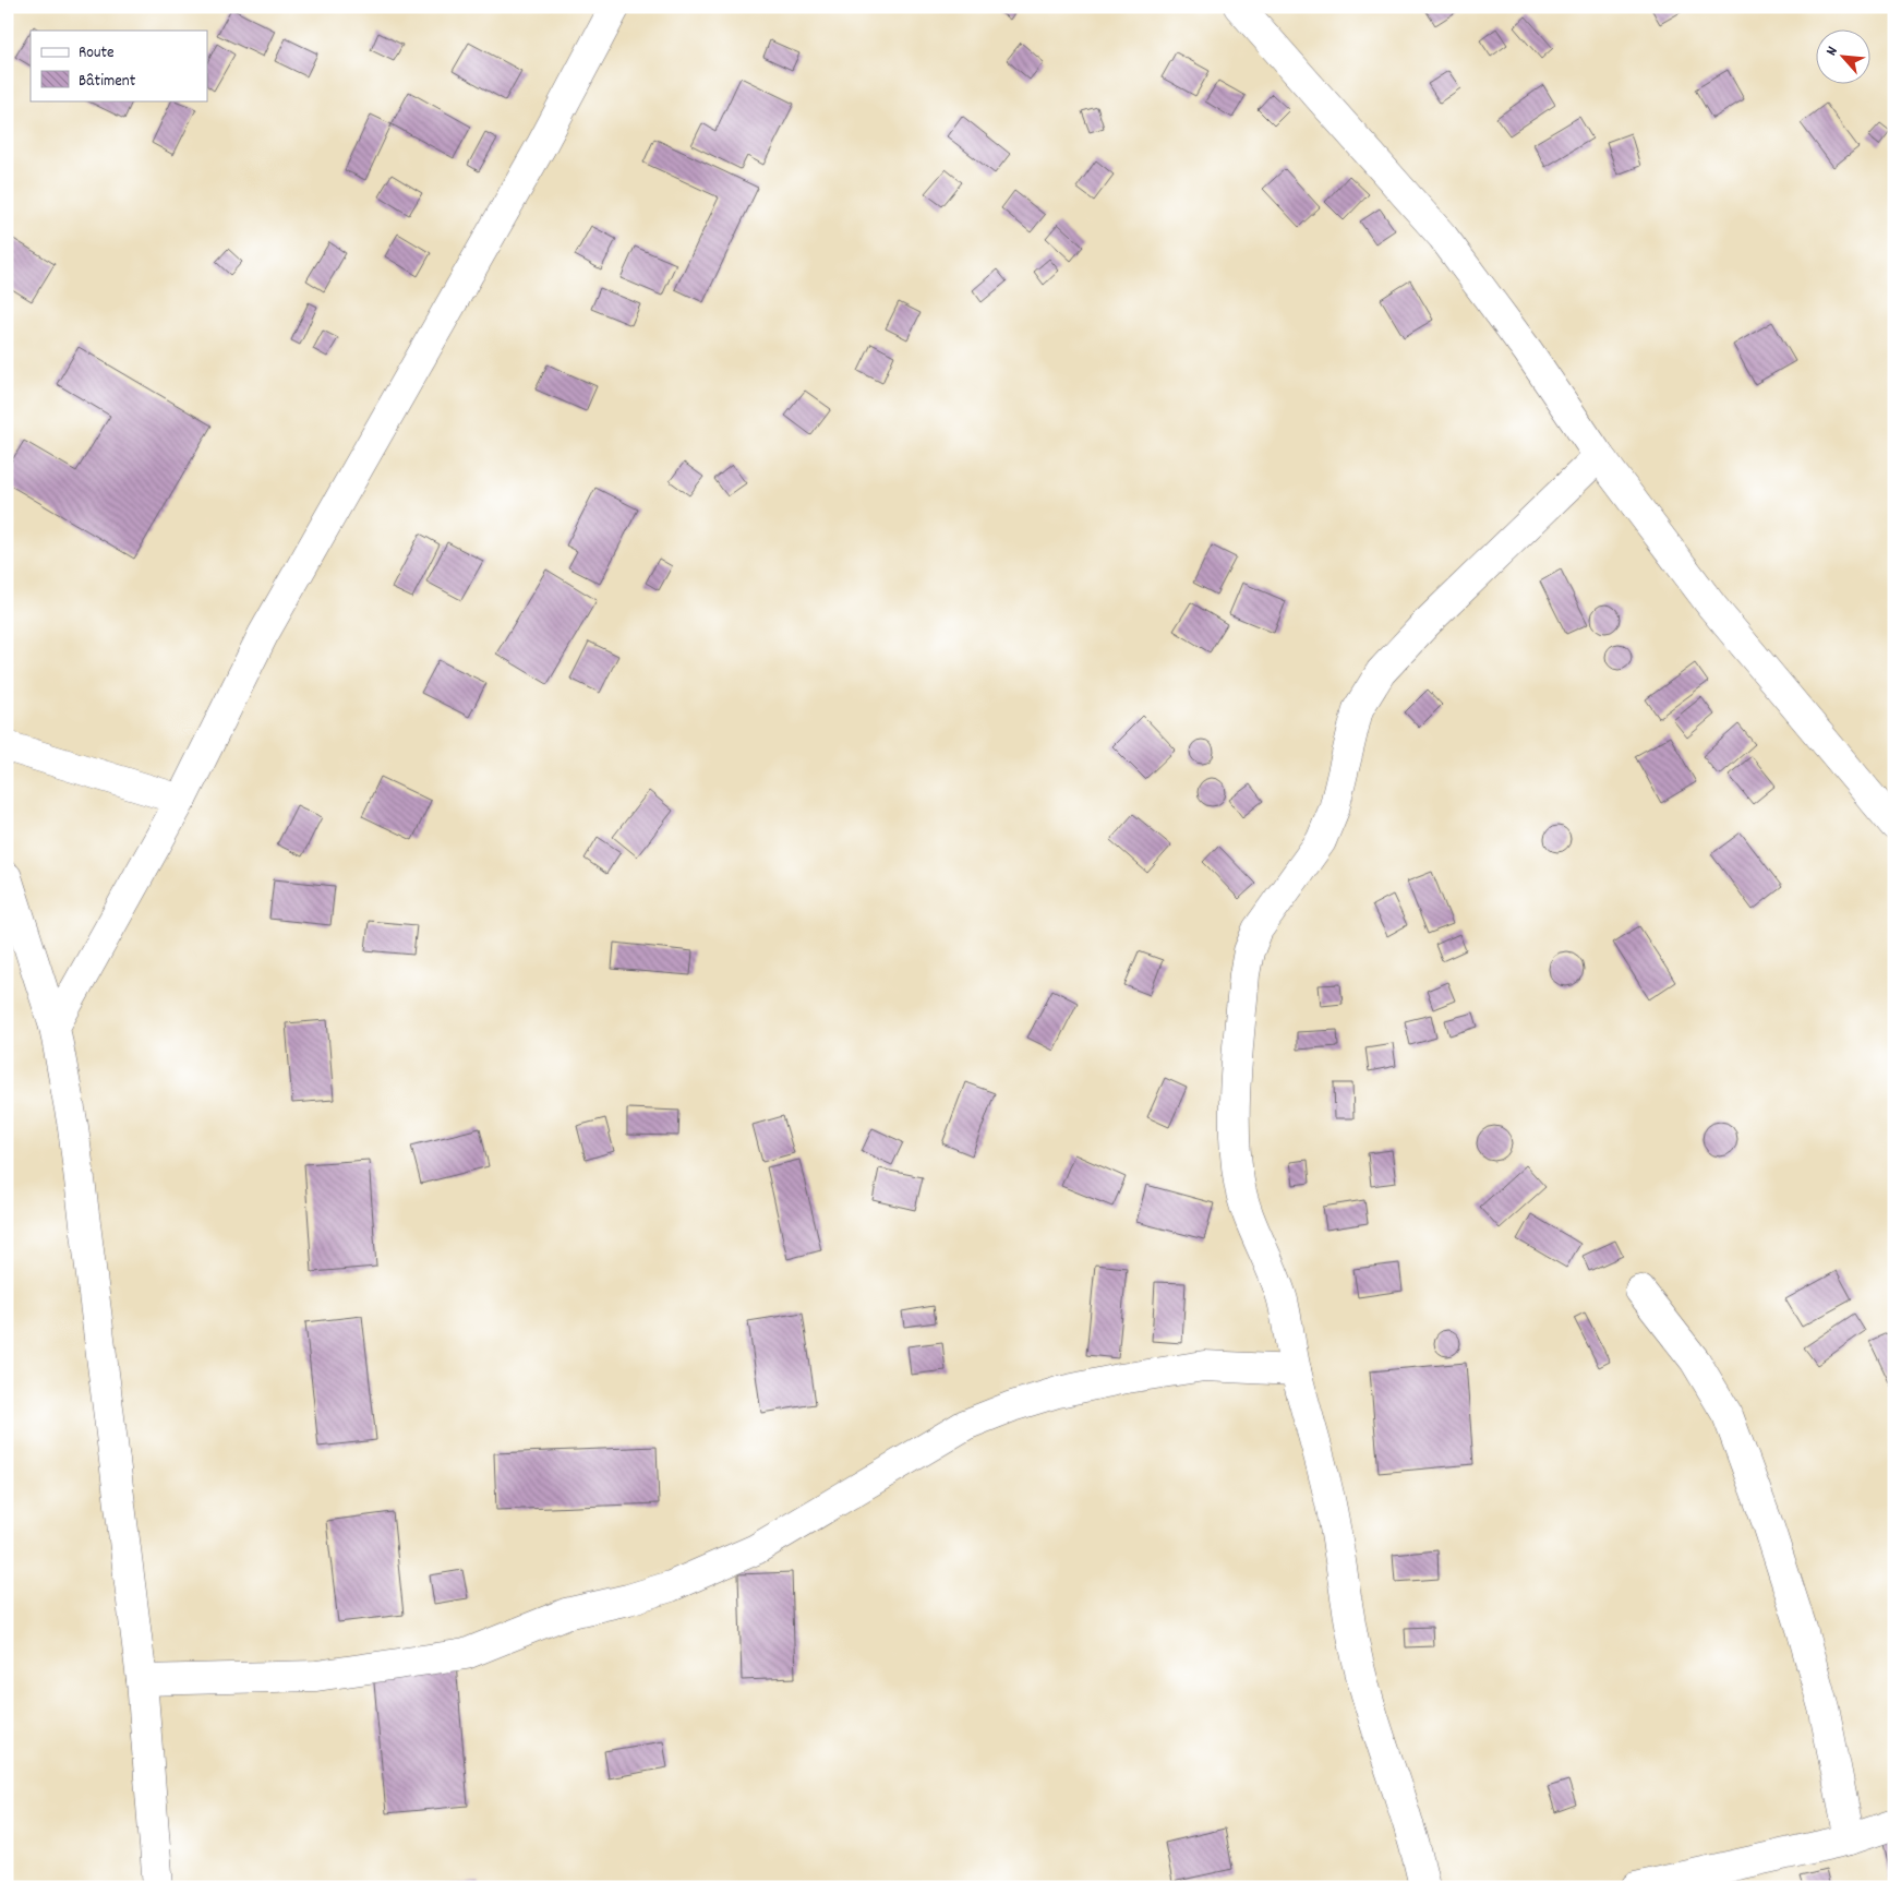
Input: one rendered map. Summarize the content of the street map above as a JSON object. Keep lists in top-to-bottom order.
{
  "legend": ["Route", "Bâtiment"],
  "north": "top left"
}
